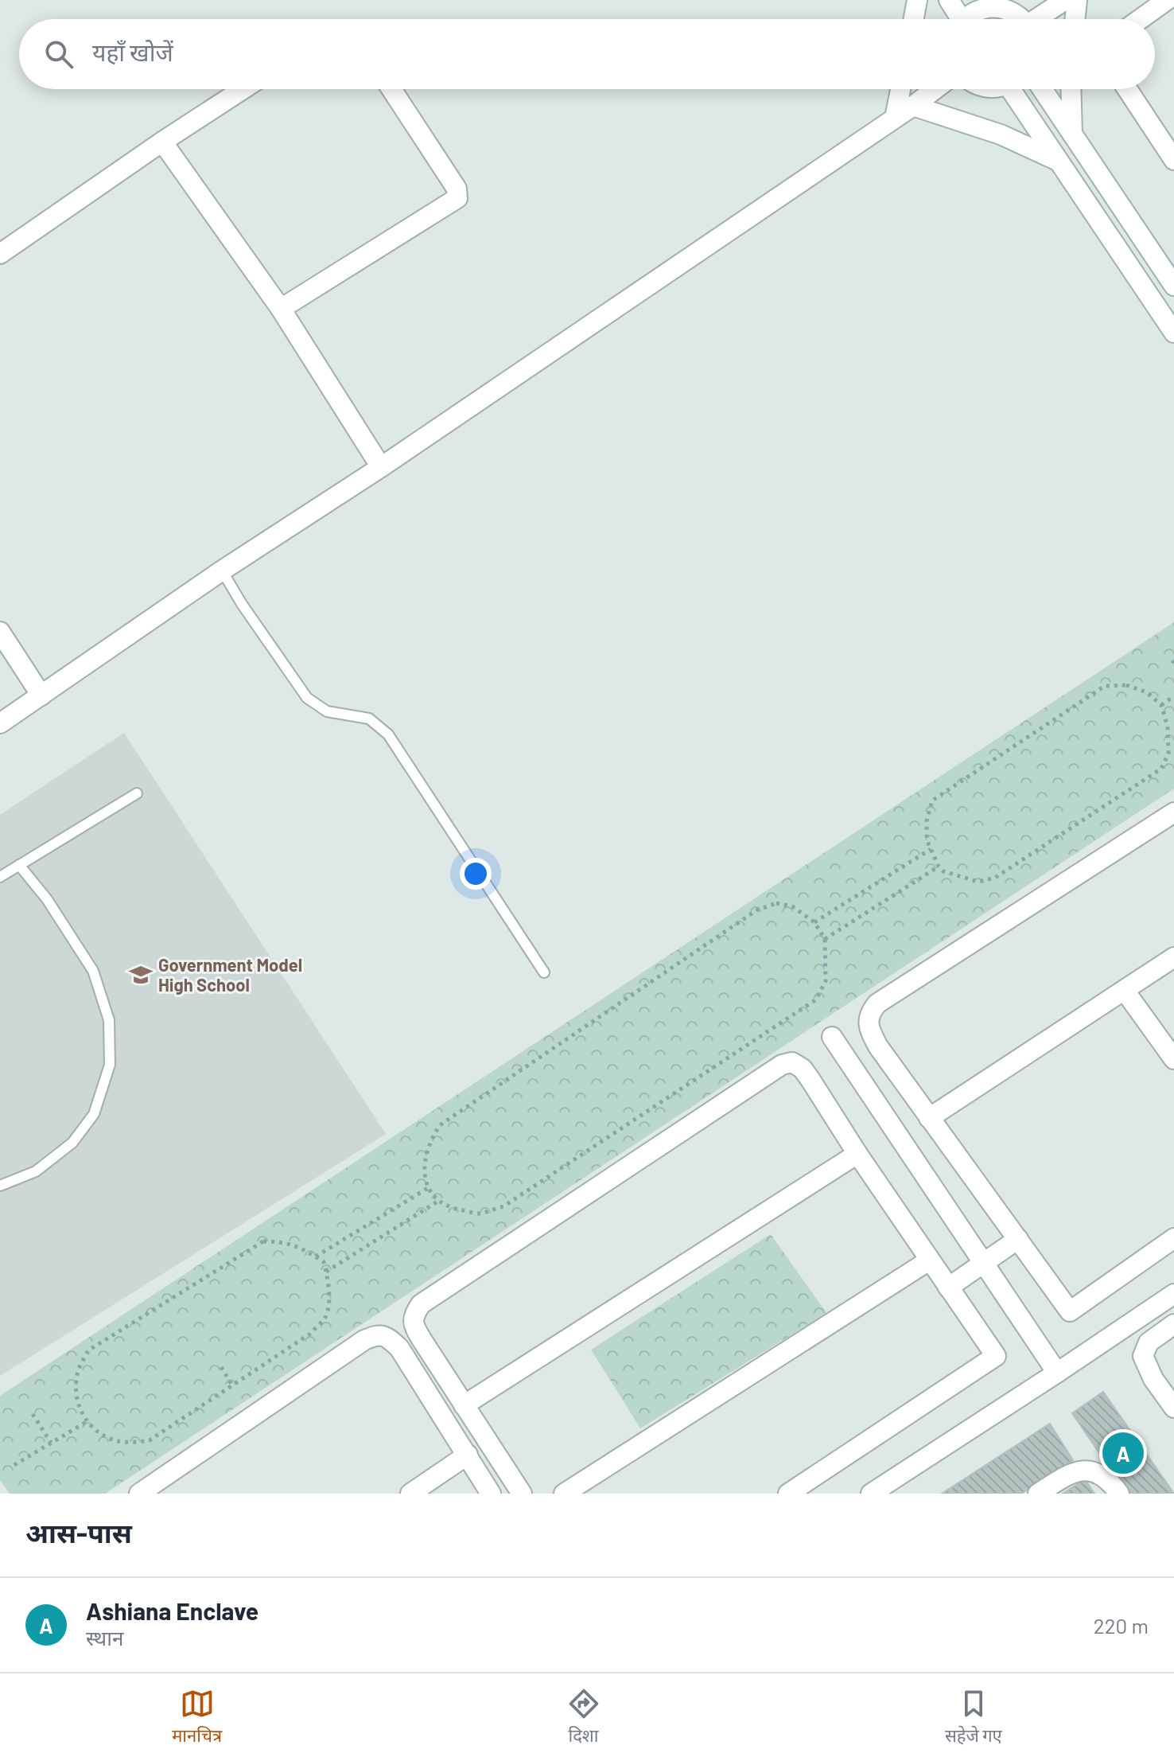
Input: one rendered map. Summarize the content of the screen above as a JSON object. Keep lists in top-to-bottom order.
{
  "places": {
    "school or university": ["Government Model High School"]
  },
  "page": {
    "search": "यहाँ खोजें",
    "pins": "A",
    "heading": "आस-पास",
    "list": [
      {
        "mark": "A",
        "name": "Ashiana Enclave",
        "note": "स्थान",
        "value": "220 m"
      }
    ],
    "nav": ["मानचित्र", "दिशा", "सहेजे गए"]
  }
}
